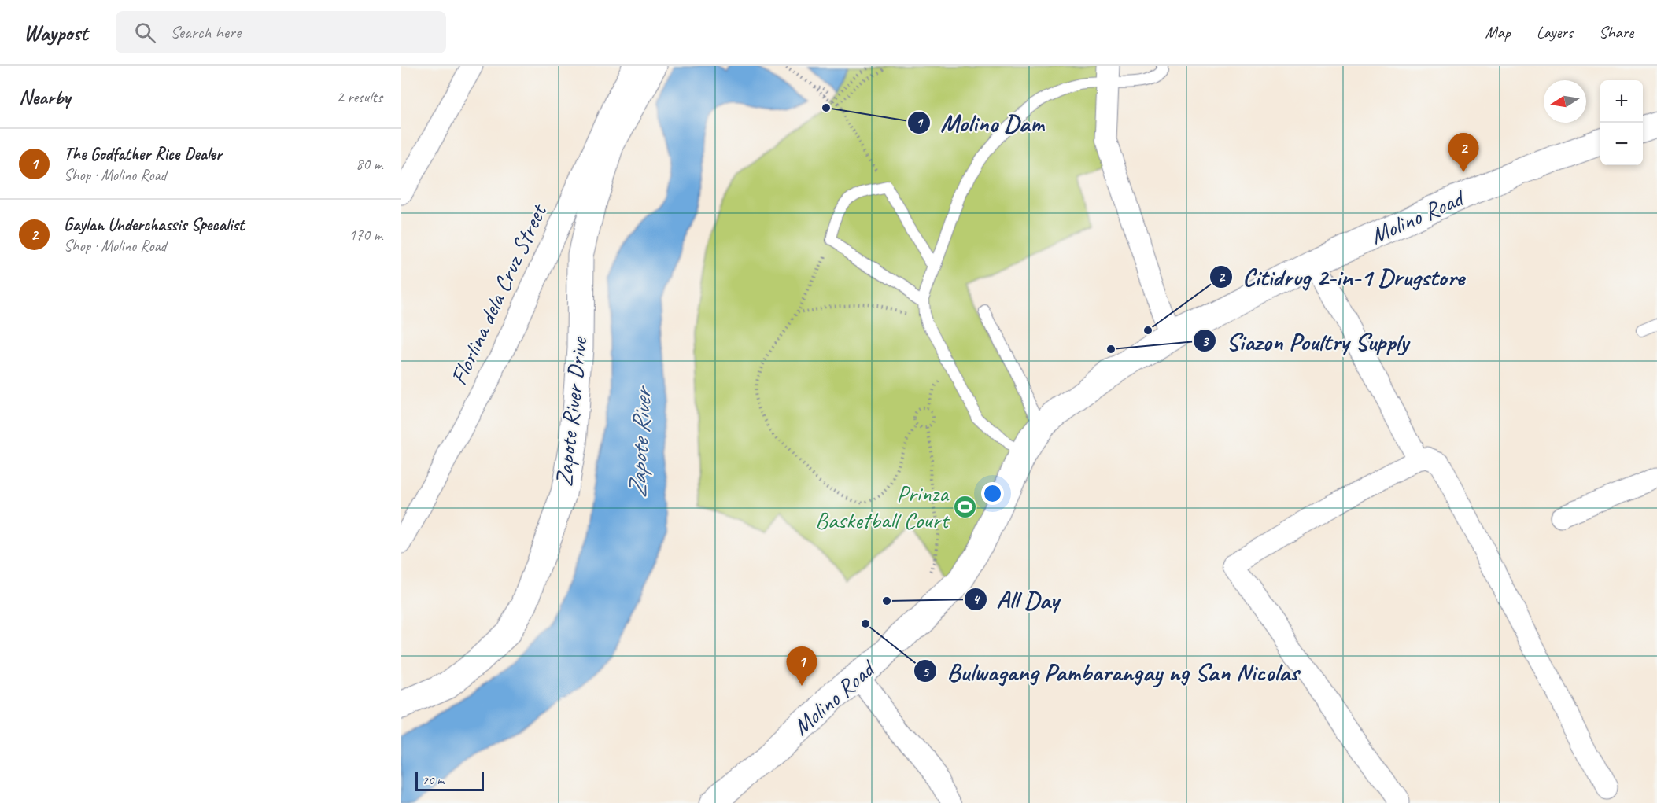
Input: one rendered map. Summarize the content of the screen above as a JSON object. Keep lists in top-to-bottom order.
{
  "streets": {
    "main road": ["Molino Road", "Zapote River Drive"],
    "street": ["Florlina dela Cruz Street"]
  },
  "water": ["Zapote River"],
  "places": {
    "other": [
      "Molino Dam",
      "Citidrug 2-in-1 Drugstore",
      "Siazon Poultry Supply",
      "All Day",
      "Bulwagang Pambarangay ng San Nicolas"
    ],
    "sports": ["Prinza Basketball Court"]
  },
  "scale_bar": "20 m",
  "north": "left",
  "page": {
    "header": "Waypost",
    "search": "Search here",
    "nav": ["Map", "Layers", "Share"],
    "heading": ["Nearby", "2 results"],
    "map_buttons": ["+", "−"],
    "list": [
      {
        "mark": "1",
        "name": "The Godfather Rice Dealer",
        "note": "Shop · Molino Road",
        "value": "80 m"
      },
      {
        "mark": "2",
        "name": "Gaylan Underchassis Specalist",
        "note": "Shop · Molino Road",
        "value": "170 m"
      }
    ],
    "pins": ["2", "1"],
    "scale": "20 m"
  }
}
